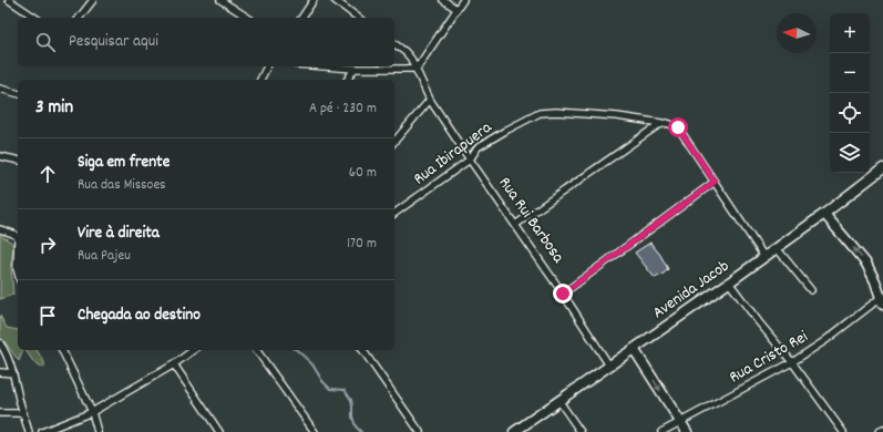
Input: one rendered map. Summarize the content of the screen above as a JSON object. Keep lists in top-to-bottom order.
{
  "streets": {
    "main road": ["Avenida Jacob"],
    "street": ["Rua Ibirapuera", "Rua Rui Barbosa", "Rua Cristo Rei"]
  },
  "crossings": [
    ["Rua Ibirapuera", "Rua Rui Barbosa"],
    ["Rua Rui Barbosa", "Avenida Jacob"]
  ],
  "north": "left",
  "page": {
    "map_buttons": ["+", "−"],
    "search": "Pesquisar aqui",
    "heading": ["3 min", "A pé · 230 m"],
    "list": [
      ["Siga em frente", "Rua das Missoes", "60 m"],
      ["Vire à direita", "Rua Pajeu", "170 m"],
      "Chegada ao destino"
    ]
  }
}
